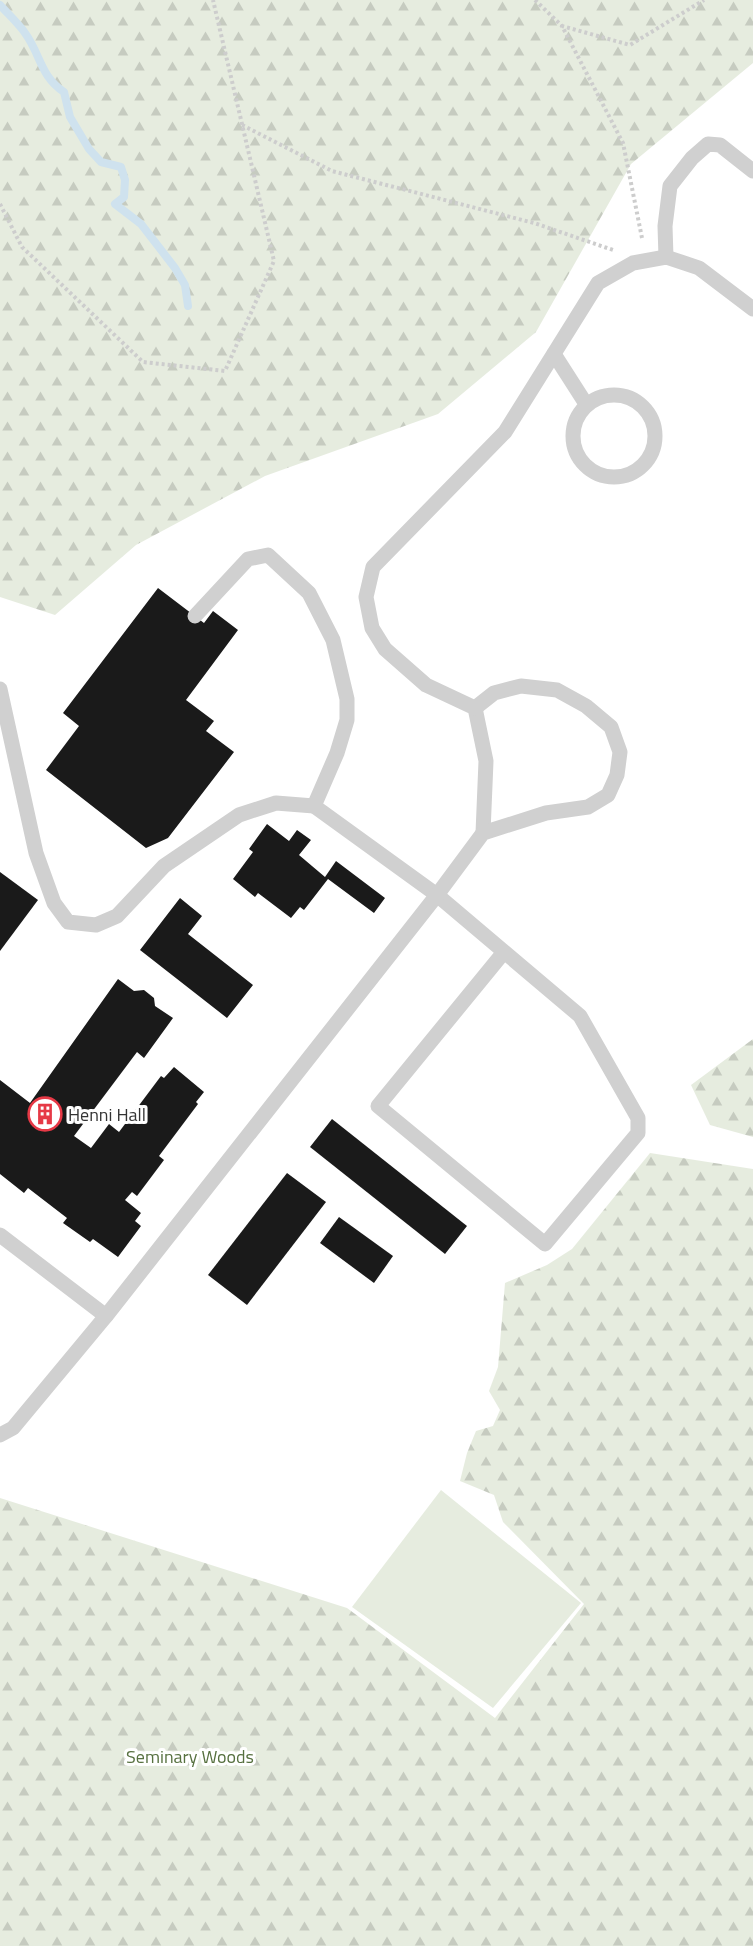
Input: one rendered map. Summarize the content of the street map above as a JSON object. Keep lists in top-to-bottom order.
{
  "parks": ["Seminary Woods"],
  "places": {
    "building": ["Henni Hall"]
  }
}
